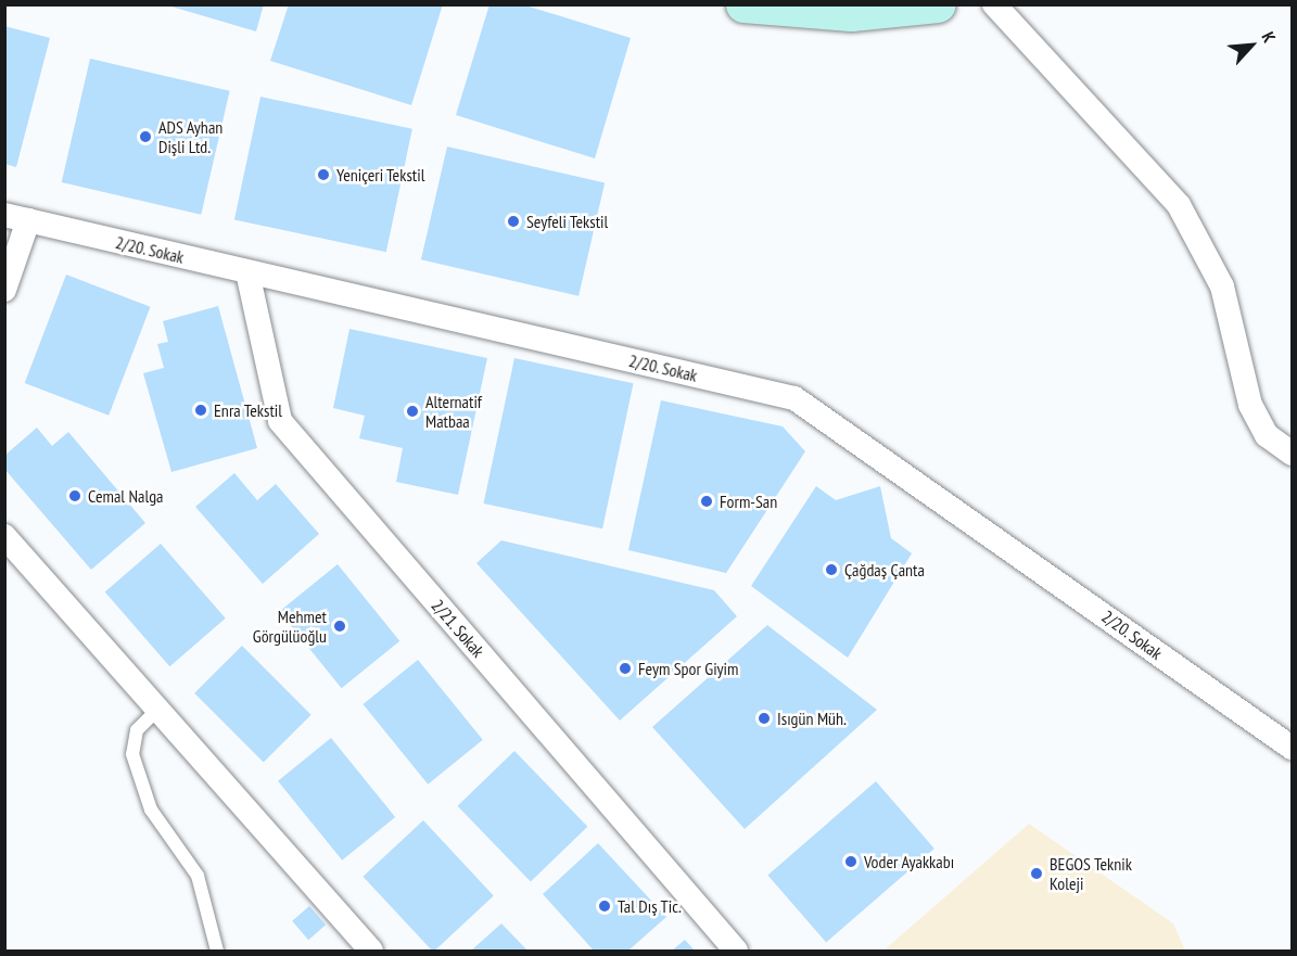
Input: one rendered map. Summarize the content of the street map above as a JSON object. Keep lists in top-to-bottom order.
{
  "streets": {
    "street": ["2/20. Sokak", "2/21. Sokak"]
  },
  "crossings": [
    ["2/20. Sokak", "2/21. Sokak"]
  ],
  "places": [
    "ADS Ayhan Dişli Ltd.",
    "Yeniçeri Tekstil",
    "Seyfeli Tekstil",
    "Enra Tekstil",
    "Alternatif Matbaa",
    "Cemal Nalga",
    "Form-San",
    "Çağdaş Çanta",
    "Mehmet Görgülüoğlu",
    "Feym Spor Giyim",
    "Isıgün Müh.",
    "Voder Ayakkabı",
    "BEGOS Teknik Koleji",
    "Tal Dış Tic."
  ],
  "north": "top right"
}
